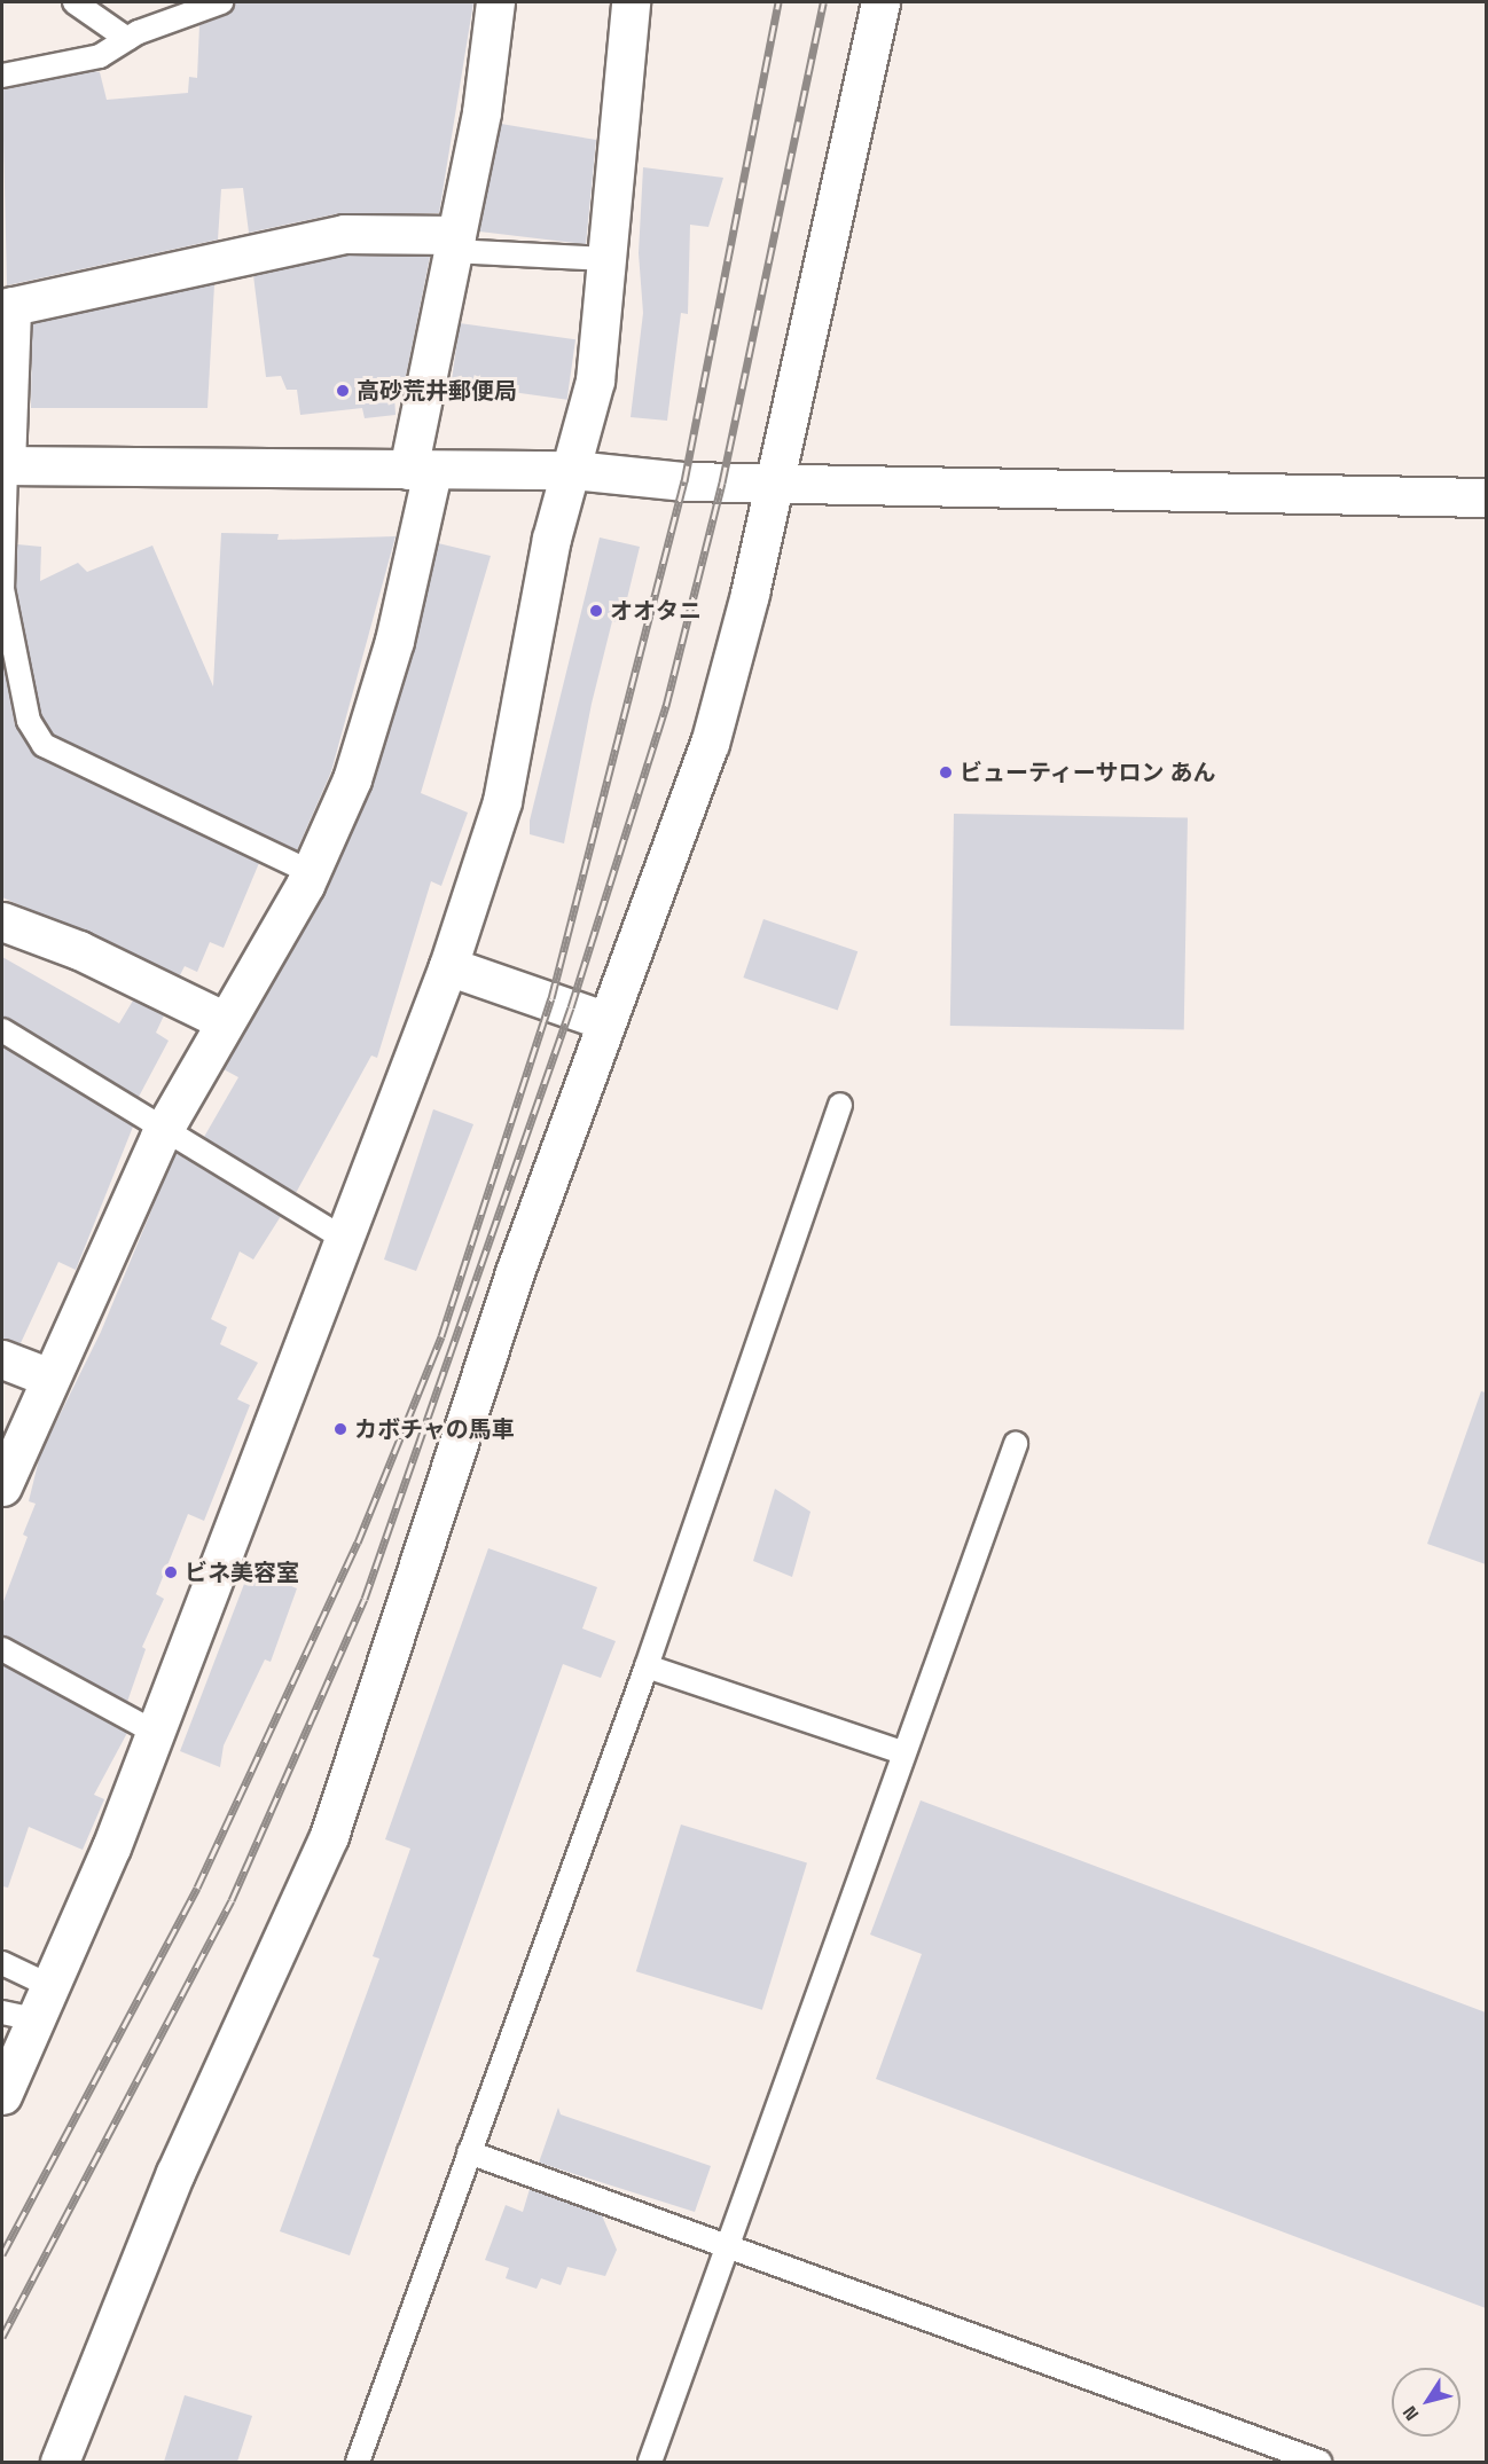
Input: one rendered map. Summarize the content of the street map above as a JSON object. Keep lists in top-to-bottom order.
{
  "places": [
    "高砂荒井郵便局",
    "オオタニ",
    "ビューティーサロン あん",
    "カボチャの馬車",
    "ビネ美容室"
  ],
  "north": "bottom left"
}
